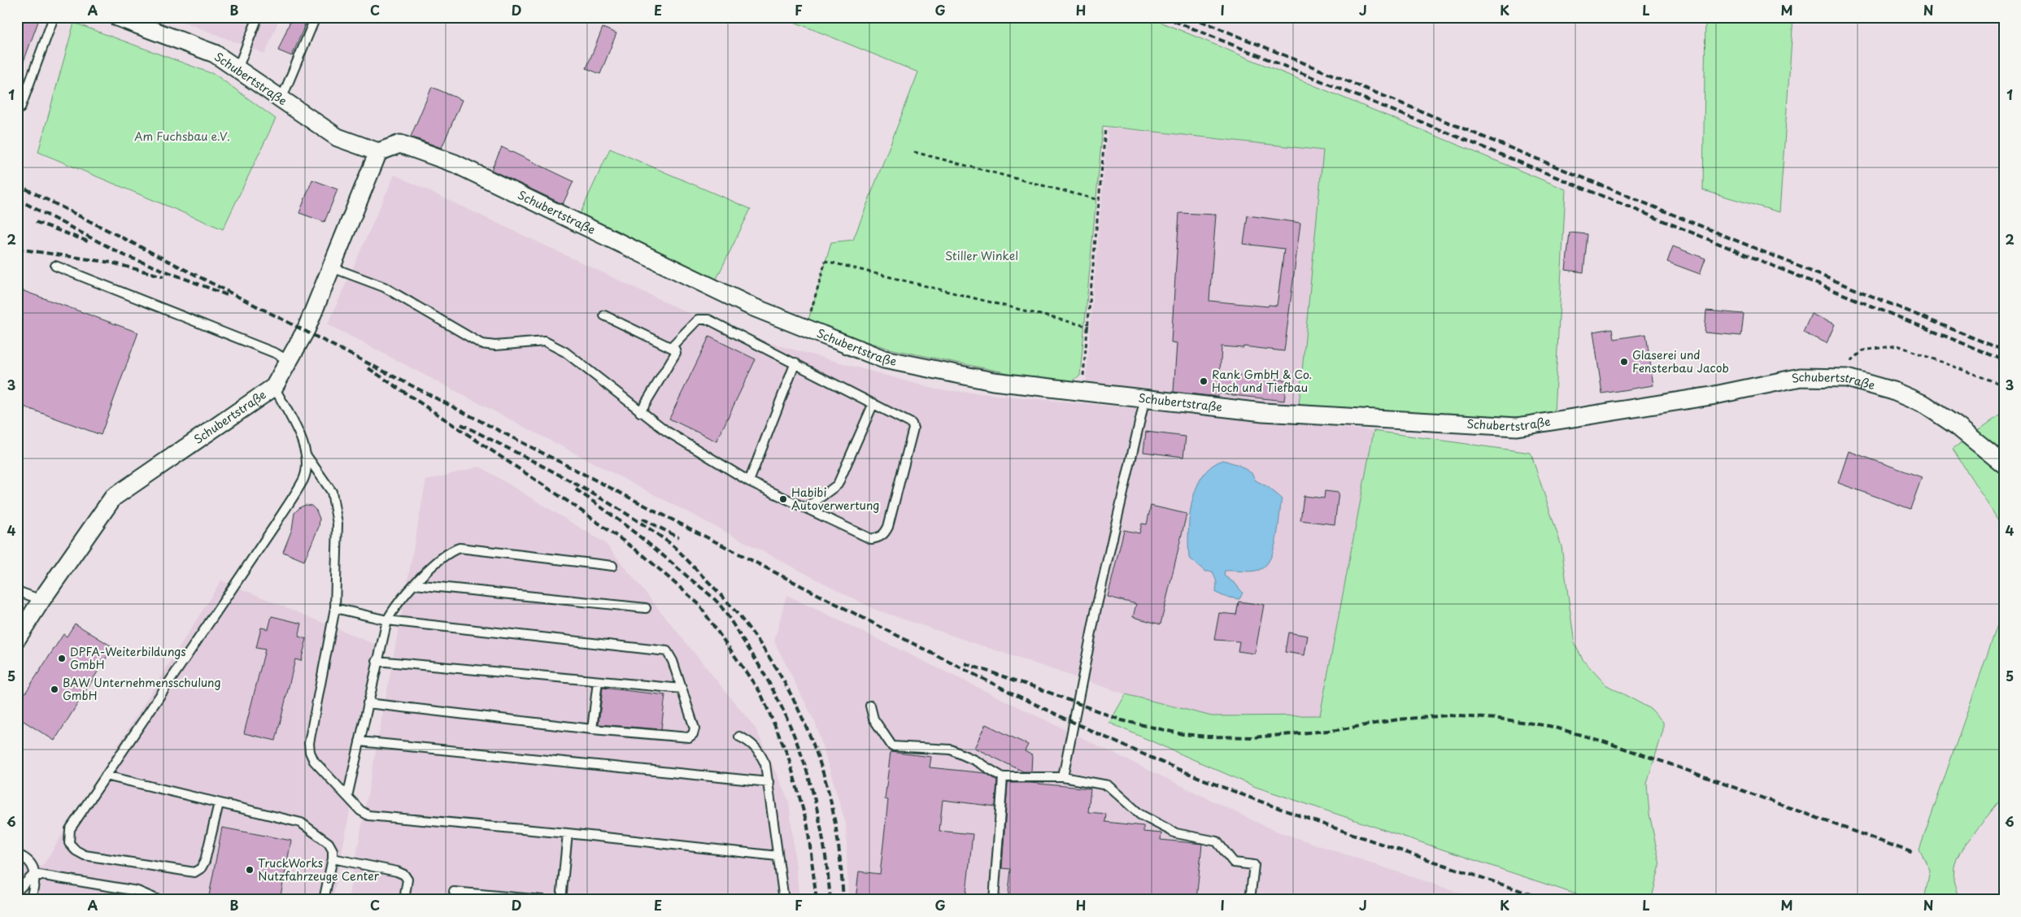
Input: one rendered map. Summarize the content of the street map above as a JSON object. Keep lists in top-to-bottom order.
{
  "streets": {
    "street": ["Schubertstraße"]
  },
  "parks": ["Am Fuchsbau e.V.", "Stiller Winkel"],
  "places": [
    "Glaserei und Fensterbau Jacob",
    "Rank GmbH & Co. Hoch und Tiefbau",
    "Habibi Autoverwertung",
    "DPFA-Weiterbildungs GmbH",
    "BAW Unternehmensschulung GmbH",
    "TruckWorks Nutzfahrzeuge Center"
  ],
  "grid": {
    "columns": [
      "A",
      "B",
      "C",
      "D",
      "E",
      "F",
      "G",
      "H",
      "I",
      "J",
      "K",
      "L",
      "M",
      "N"
    ],
    "rows": [
      "1",
      "2",
      "3",
      "4",
      "5",
      "6"
    ]
  }
}
